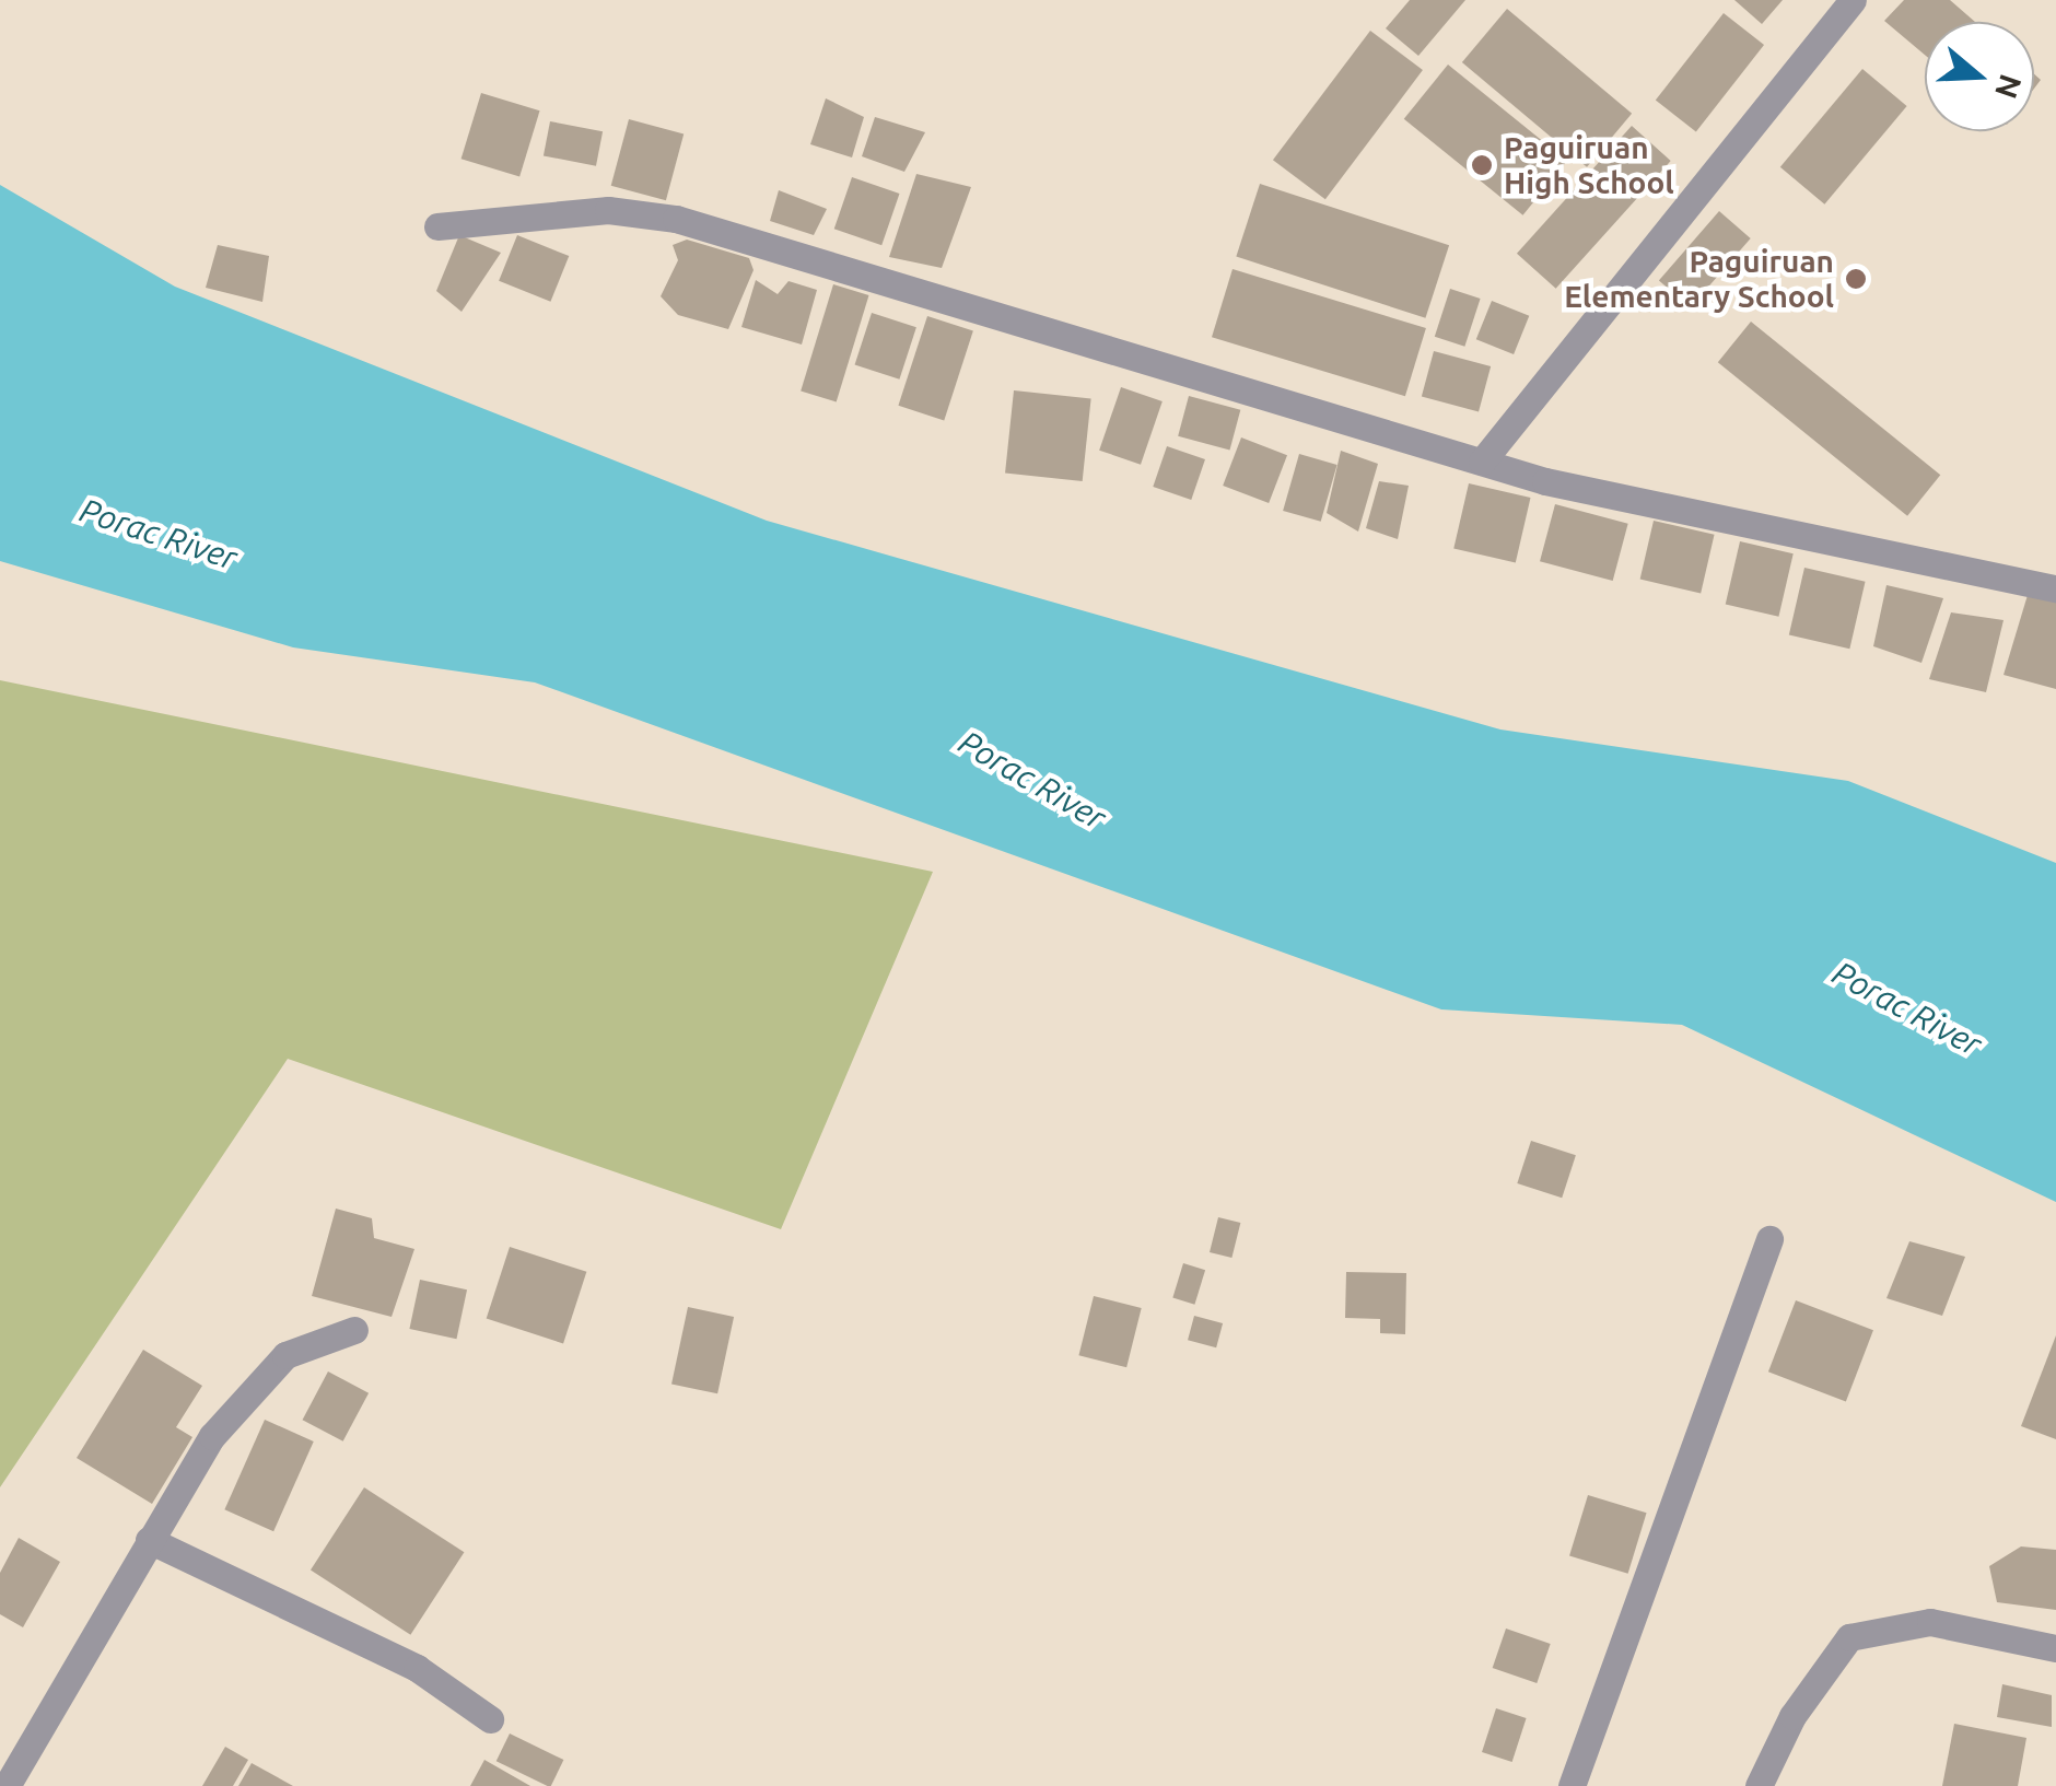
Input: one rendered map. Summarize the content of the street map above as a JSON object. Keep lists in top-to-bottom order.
{
  "water": ["Porac River"],
  "places": ["Paguiruan High School", "Paguiruan Elementary School"],
  "north": "right"
}
